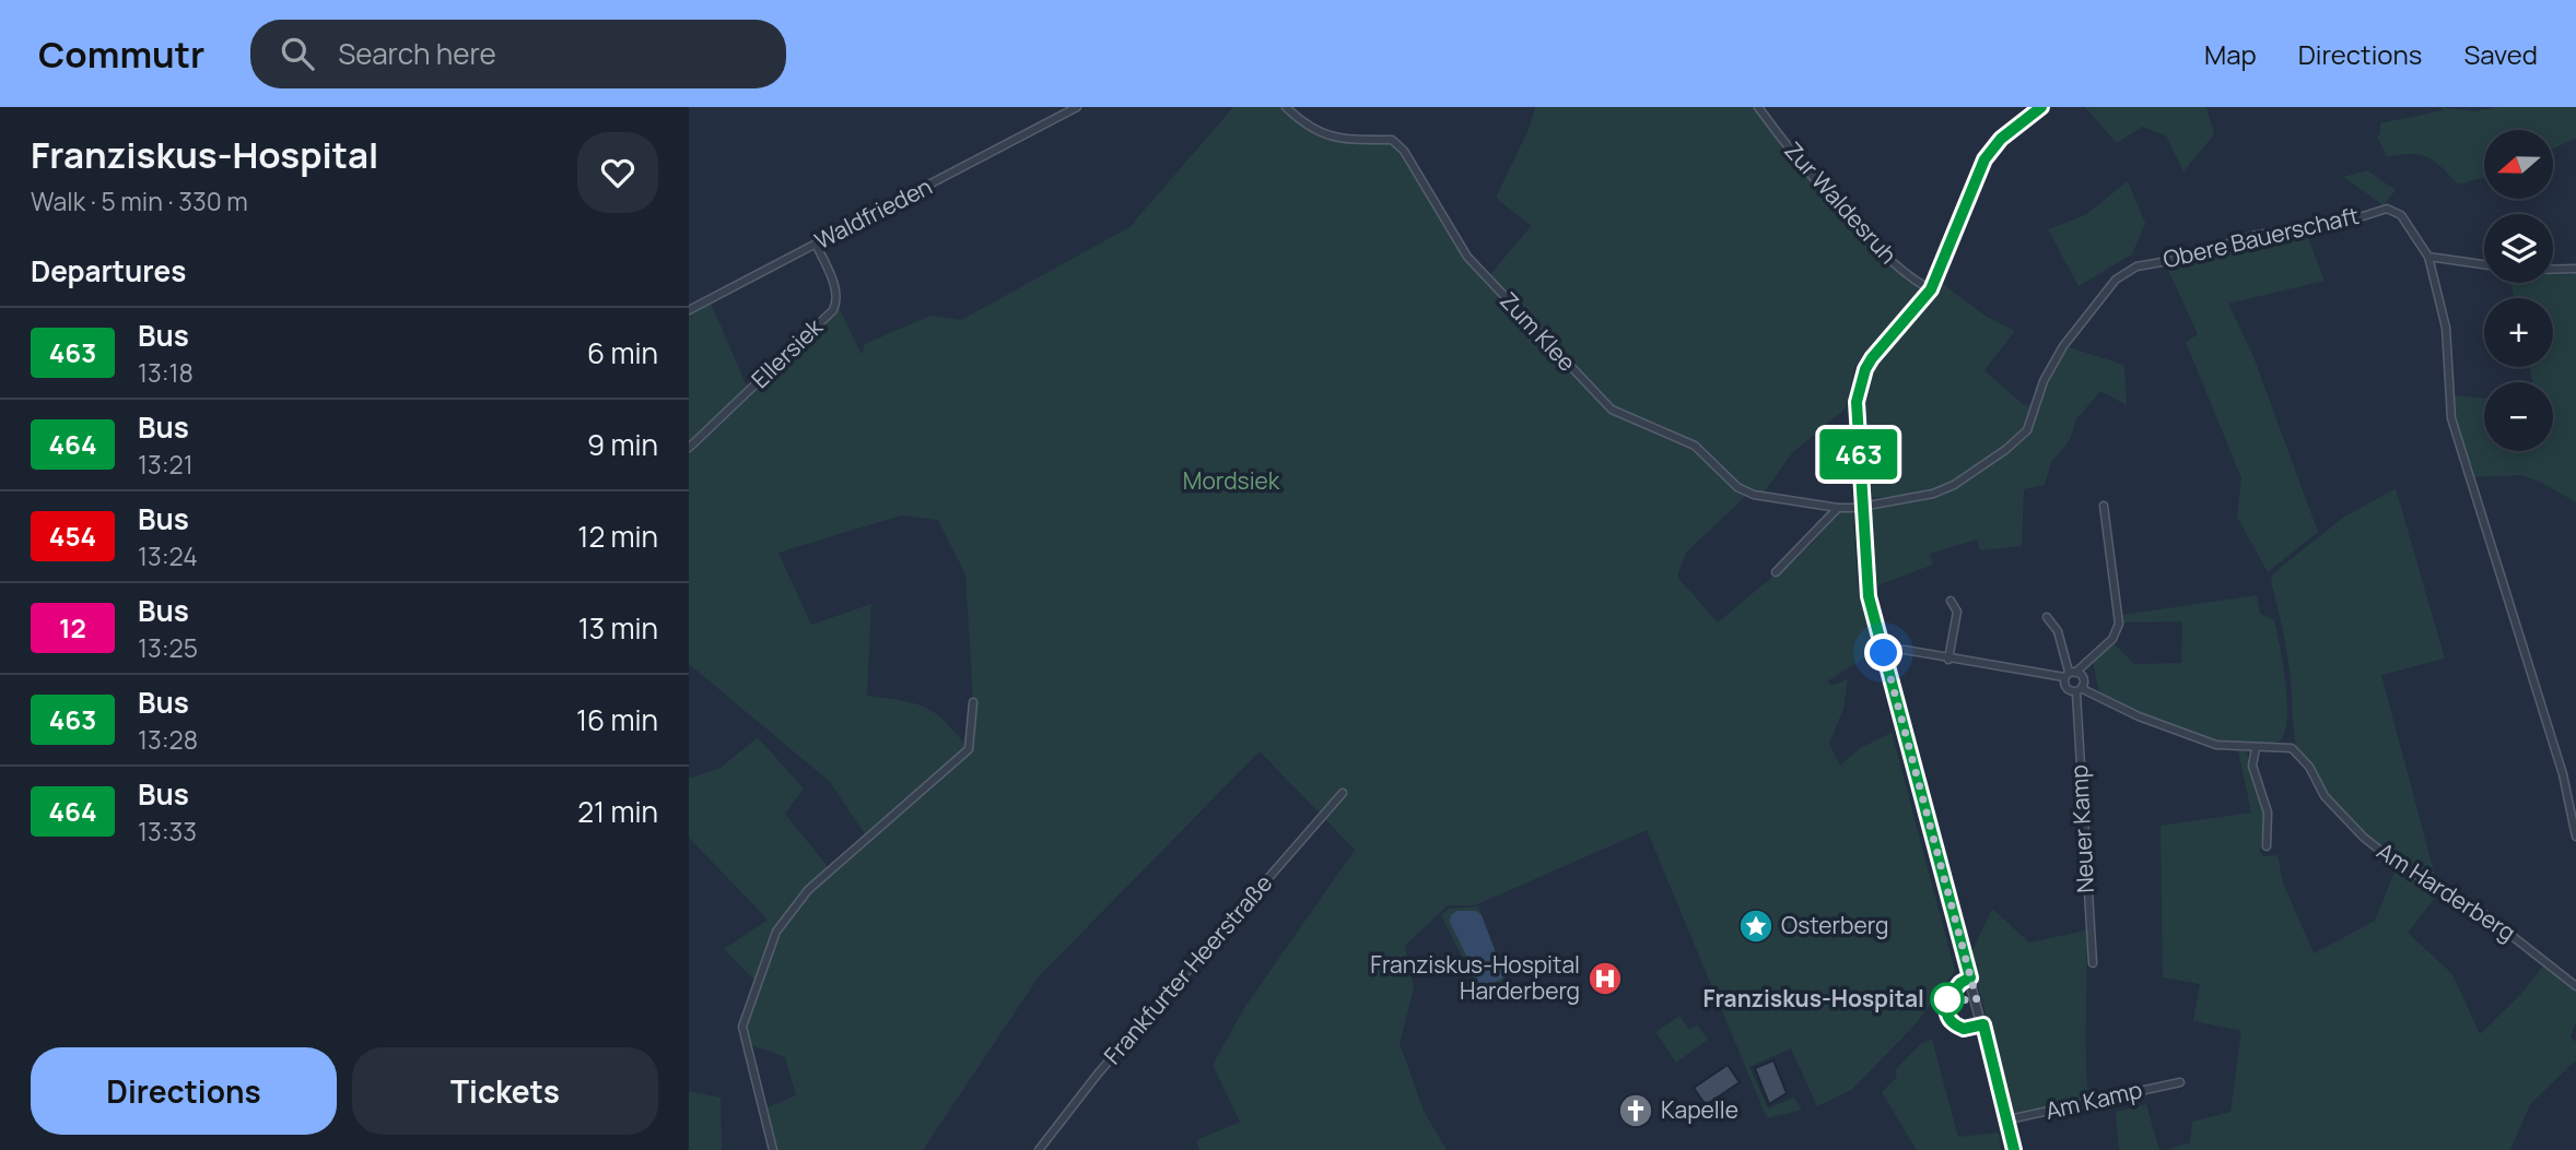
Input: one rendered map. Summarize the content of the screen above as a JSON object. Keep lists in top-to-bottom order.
{
  "streets": {
    "street": [
      "Zur Waldesruh",
      "Waldfrieden",
      "Obere Bauerschaft",
      "Zum Klee",
      "Ellersiek",
      "Neuer Kamp",
      "Am Harderberg",
      "Frankfurter Heerstraße",
      "Am Kamp"
    ]
  },
  "crossings": [
    ["Waldfrieden", "Ellersiek"],
    ["Obere Bauerschaft", "Zum Klee"],
    ["Neuer Kamp", "Am Harderberg"]
  ],
  "parks": ["Mordsiek"],
  "places": {
    "place": ["Osterberg"],
    "hospital": ["Franziskus-Hospital Harderberg"],
    "other": ["Franziskus-Hospital"],
    "church": ["Kapelle"]
  },
  "lines": ["bus line 463"],
  "north": "left",
  "page": {
    "header": "Commutr",
    "search": "Search here",
    "nav": ["Map", "Directions", "Saved"],
    "heading": [
      ["Franziskus-Hospital", "Walk · 5 min · 330 m"],
      "Departures"
    ],
    "on_map": "463",
    "map_buttons": ["+", "−"],
    "list": [
      {
        "mark": "463",
        "name": "Bus",
        "note": "13:18",
        "value": "6 min"
      },
      {
        "mark": "464",
        "name": "Bus",
        "note": "13:21",
        "value": "9 min"
      },
      {
        "mark": "454",
        "name": "Bus",
        "note": "13:24",
        "value": "12 min"
      },
      {
        "mark": "12",
        "name": "Bus",
        "note": "13:25",
        "value": "13 min"
      },
      {
        "mark": "463",
        "name": "Bus",
        "note": "13:28",
        "value": "16 min"
      },
      {
        "mark": "464",
        "name": "Bus",
        "note": "13:33",
        "value": "21 min"
      }
    ],
    "buttons": ["Directions", "Tickets"]
  }
}
